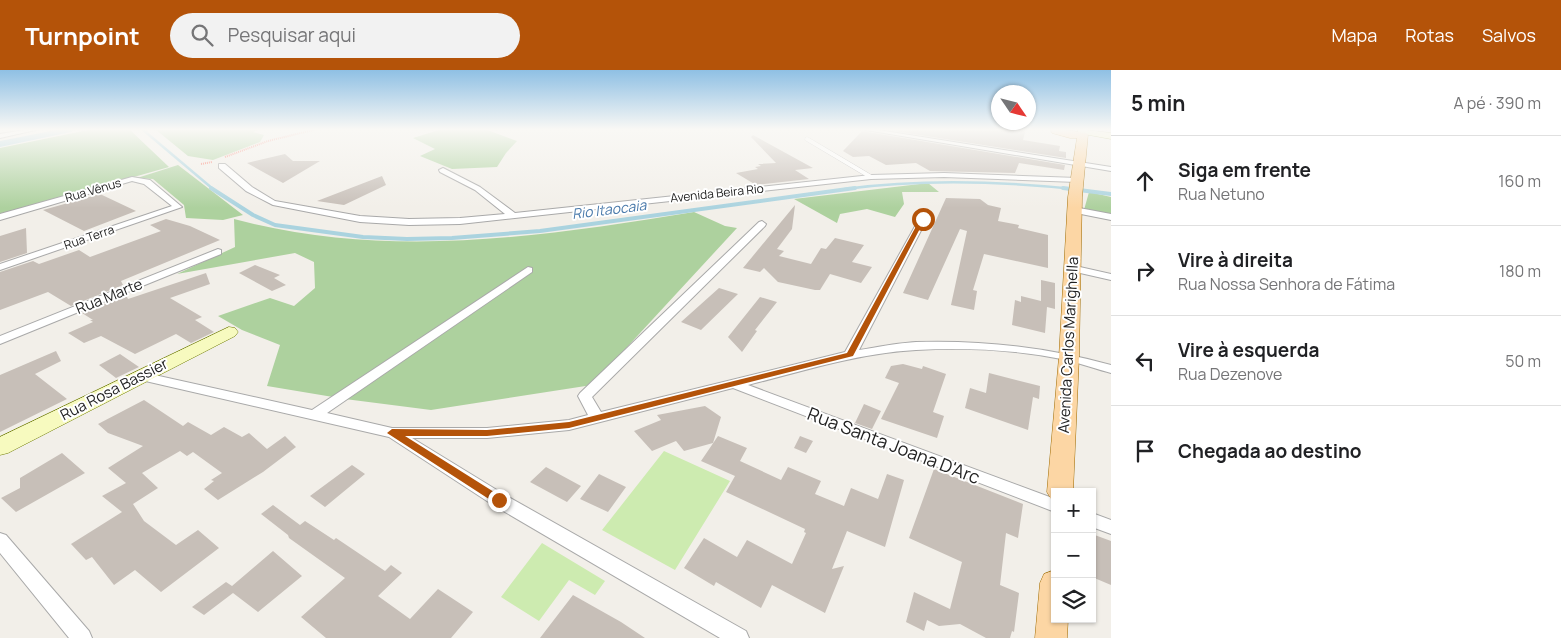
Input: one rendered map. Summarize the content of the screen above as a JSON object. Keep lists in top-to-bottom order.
{
  "streets": {
    "main road": ["Avenida Carlos Marighella"],
    "street": [
      "Rua Vênus",
      "Avenida Beira Rio",
      "Rua Terra",
      "Rua Marte",
      "Rua Rosa Bassier",
      "Rua Santa Joana D'Arc"
    ]
  },
  "crossings": [
    ["Rua Vênus", "Rua Terra"],
    ["Avenida Beira Rio", "Avenida Carlos Marighella"]
  ],
  "water": ["Rio Itaocaia"],
  "north": "bottom right",
  "page": {
    "header": "Turnpoint",
    "search": "Pesquisar aqui",
    "nav": ["Mapa", "Rotas", "Salvos"],
    "heading": ["5 min", "A pé · 390 m"],
    "list": [
      ["Siga em frente", "Rua Netuno", "160 m"],
      ["Vire à direita", "Rua Nossa Senhora de Fátima", "180 m"],
      ["Vire à esquerda", "Rua Dezenove", "50 m"],
      "Chegada ao destino"
    ],
    "map_buttons": ["+", "−"]
  }
}
